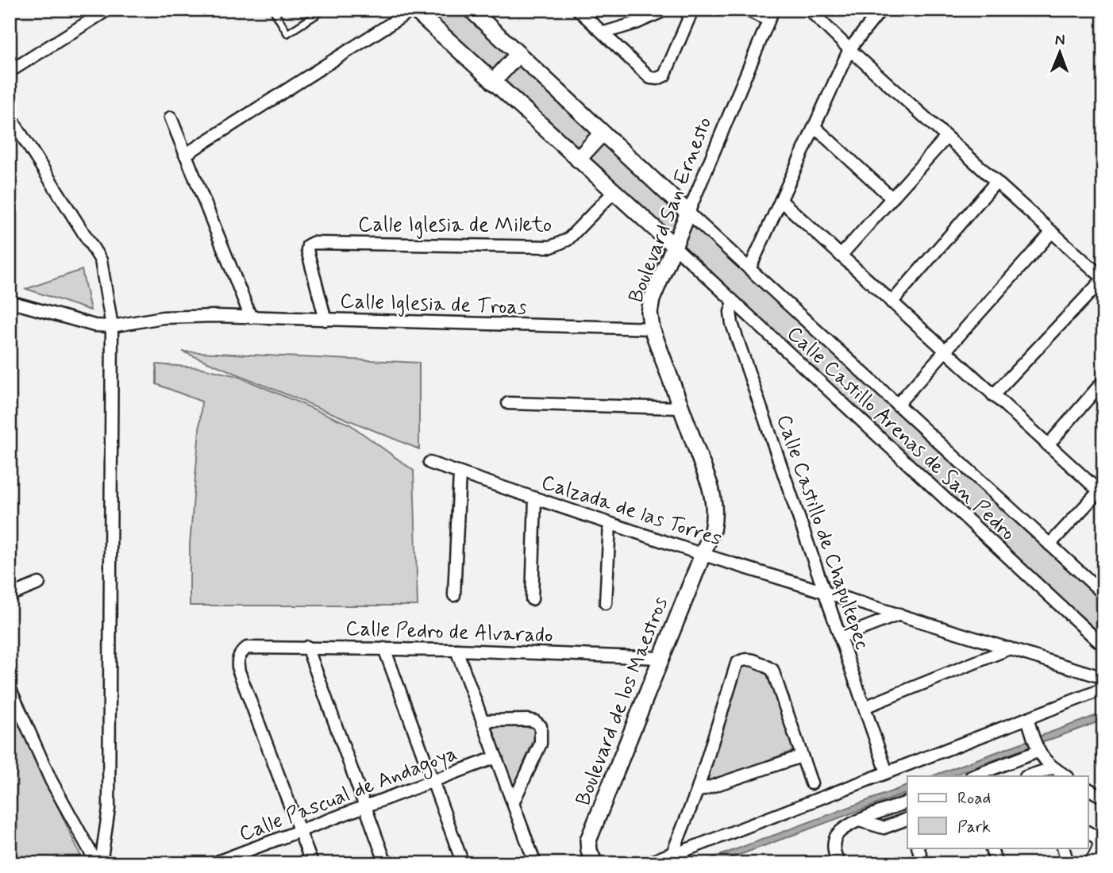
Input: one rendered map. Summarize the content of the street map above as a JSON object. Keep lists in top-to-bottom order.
{
  "streets": {
    "main road": ["Boulevard San Ernesto", "Boulevard de los Maestros"],
    "street": [
      "Calle Iglesia de Mileto",
      "Calle Iglesia de Troas",
      "Calle Castillo Arenas de San Pedro",
      "Calzada de las Torres",
      "Calle Castillo de Chapultepec",
      "Calle Pedro de Alvarado",
      "Calle Pascual de Andagoya"
    ]
  },
  "crossings": [
    ["Boulevard San Ernesto", "Calle Iglesia de Troas"],
    ["Boulevard San Ernesto", "Calle Castillo Arenas de San Pedro"],
    ["Boulevard San Ernesto", "Calzada de las Torres"],
    ["Boulevard San Ernesto", "Boulevard de los Maestros"],
    ["Calle Iglesia de Mileto", "Calle Iglesia de Troas"],
    ["Calle Castillo Arenas de San Pedro", "Calle Castillo de Chapultepec"],
    ["Calzada de las Torres", "Calle Castillo de Chapultepec"],
    ["Calzada de las Torres", "Boulevard de los Maestros"],
    ["Calle Pedro de Alvarado", "Boulevard de los Maestros"],
    ["Calle Pedro de Alvarado", "Calle Pascual de Andagoya"]
  ],
  "legend": ["Road", "Park"],
  "north": "top"
}
